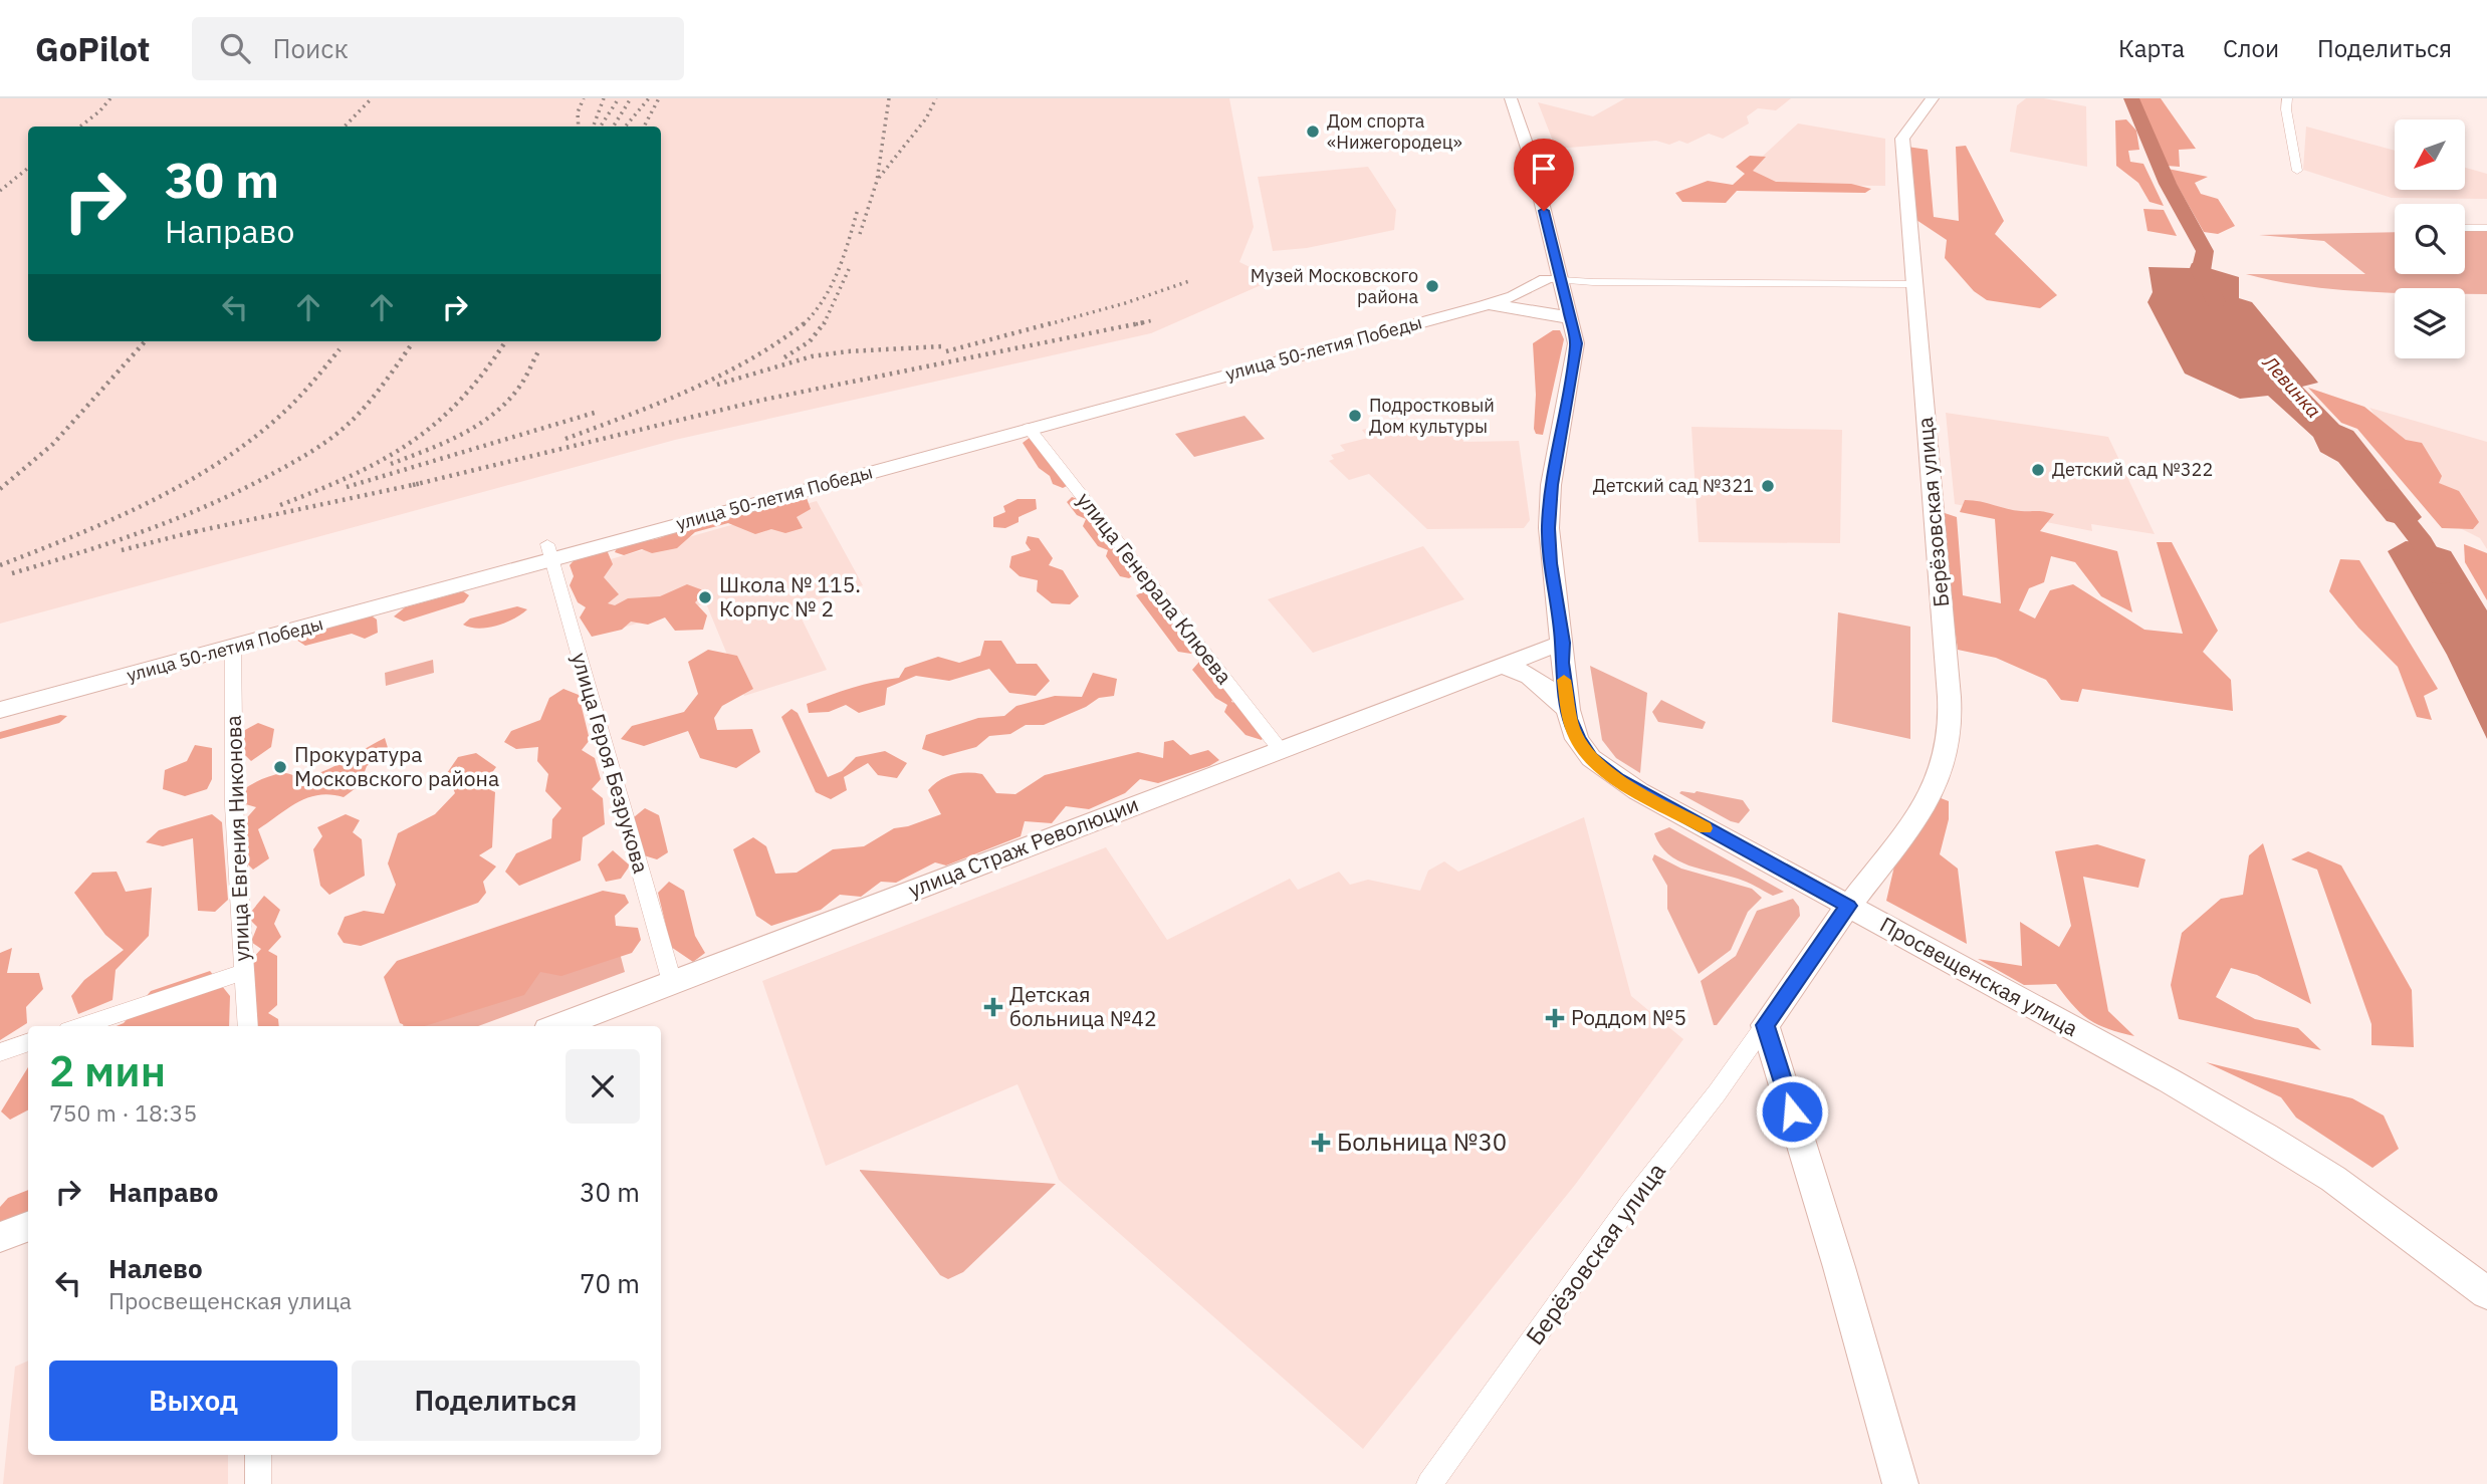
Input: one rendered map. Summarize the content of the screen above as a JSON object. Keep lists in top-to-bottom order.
{
  "streets": {
    "street": [
      "улица 50-летия Победы",
      "Берёзовская улица",
      "улица Генерала Клюева",
      "улица Героя Безрукова",
      "улица Евгения Никонова",
      "улица Страж Революции",
      "Просвещенская улица"
    ]
  },
  "crossings": [
    ["улица 50-летия Победы", "улица Генерала Клюева"],
    ["улица 50-летия Победы", "улица Героя Безрукова"],
    ["улица 50-летия Победы", "улица Евгения Никонова"],
    ["улица 50-летия Победы", "Просвещенская улица"],
    ["Берёзовская улица", "Просвещенская улица"],
    ["улица Генерала Клюева", "улица Страж Революции"],
    ["улица Героя Безрукова", "улица Страж Революции"],
    ["улица Страж Революции", "Просвещенская улица"]
  ],
  "water": ["Левинка"],
  "places": {
    "other": [
      "Дом спорта «Нижегородец»",
      "Музей Московского района",
      "Подростковый Дом культуры",
      "Детский сад №322",
      "Детский сад №321",
      "Школа № 115. Корпус № 2",
      "Прокуратура Московского района"
    ],
    "health": ["Детская больница №42", "Роддом №5", "Больница №30"]
  },
  "north": "bottom left",
  "page": {
    "header": "GoPilot",
    "search": "Поиск",
    "nav": ["Карта", "Слои", "Поделиться"],
    "turn": ["30 m", "Направо"],
    "heading": ["2 мин", "750 m · 18:35"],
    "list": [
      {
        "name": "Направо",
        "value": "30 m"
      },
      {
        "name": "Налево",
        "note": "Просвещенская улица",
        "value": "70 m"
      }
    ],
    "buttons": ["Выход", "Поделиться"]
  }
}
